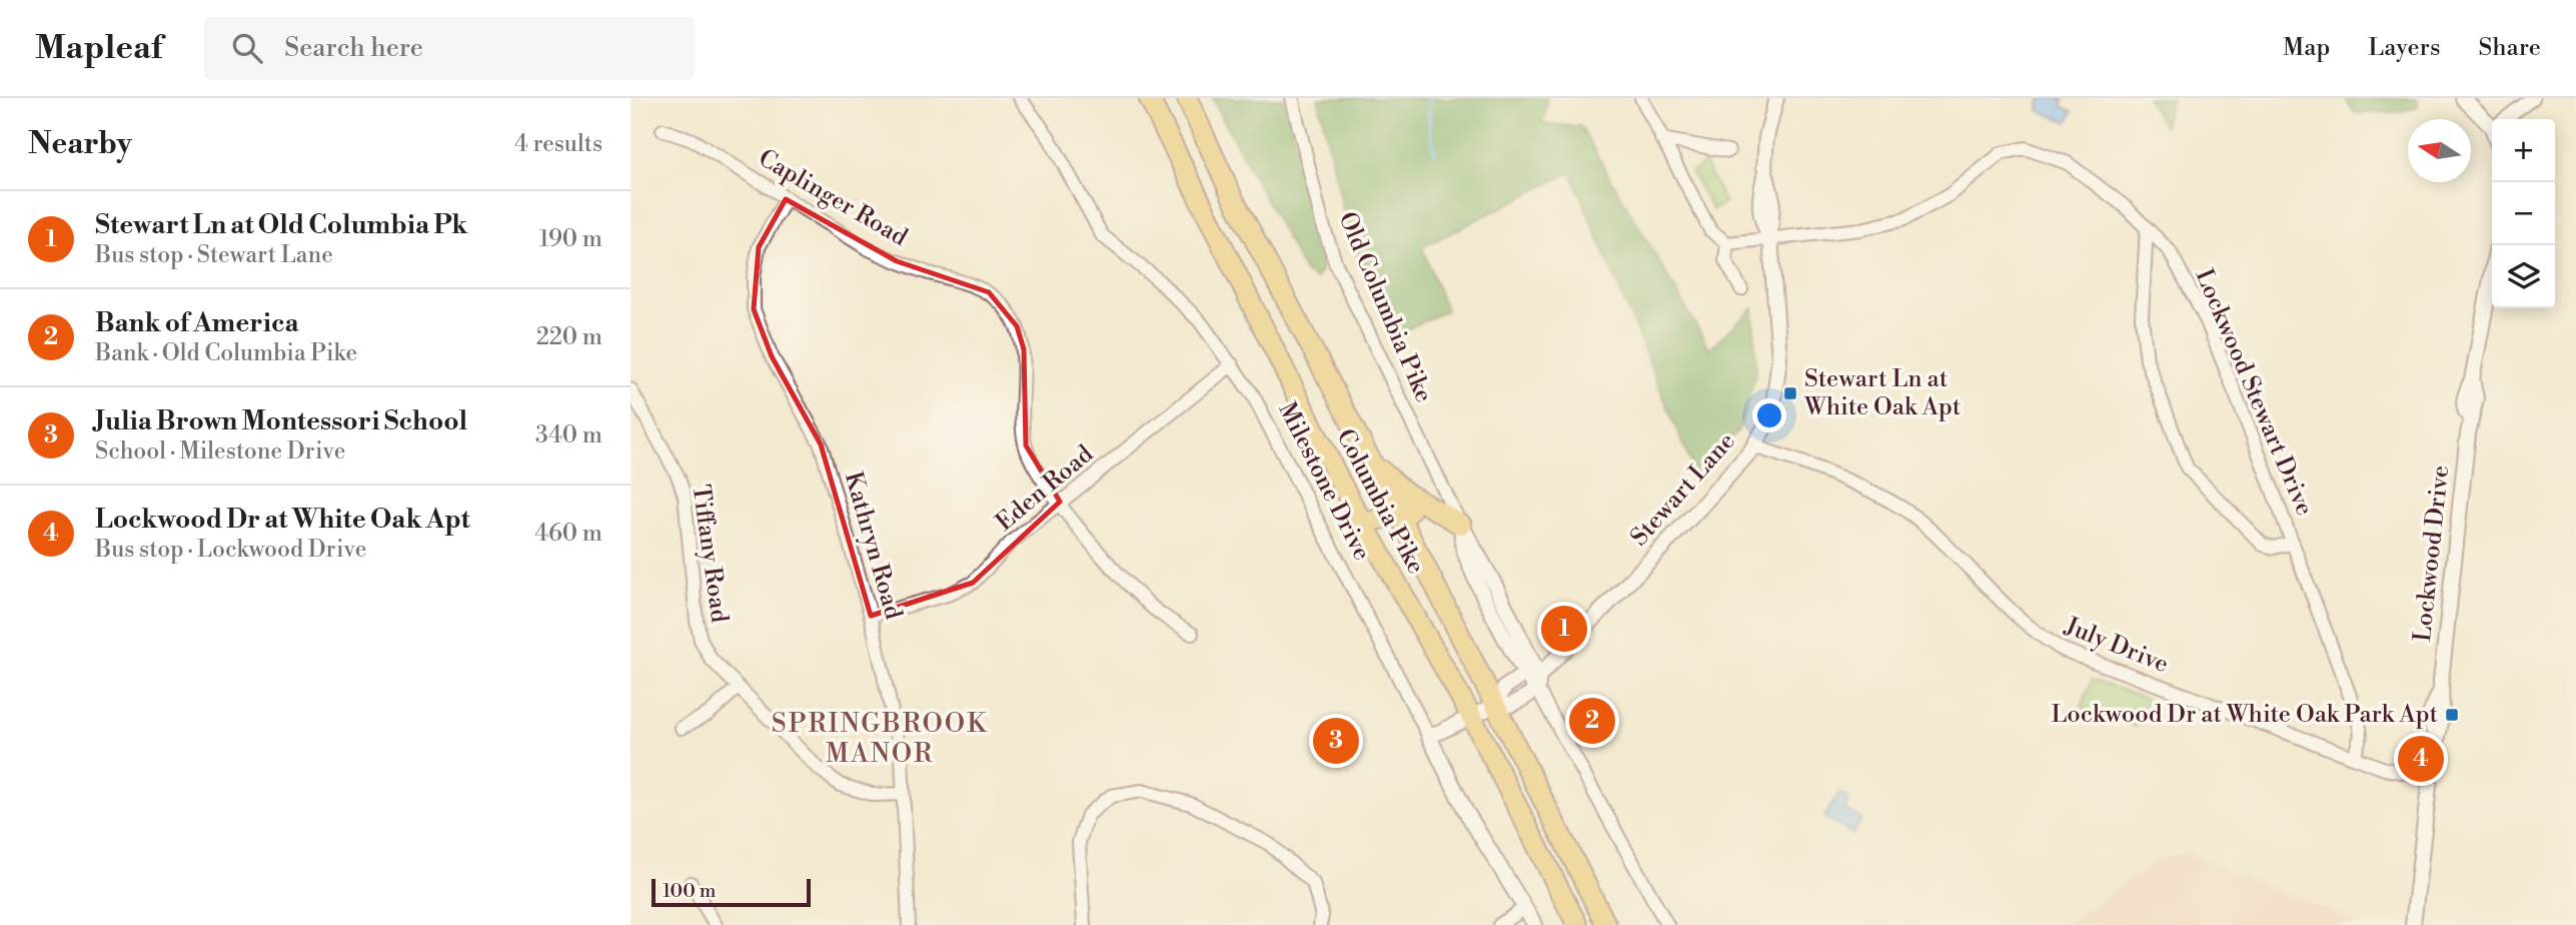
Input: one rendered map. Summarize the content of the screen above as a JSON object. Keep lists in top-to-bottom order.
{
  "streets": {
    "highway": ["Columbia Pike"],
    "street": [
      "Caplinger Road",
      "Old Columbia Pike",
      "Lockwood Stewart Drive",
      "Milestone Drive",
      "Eden Road",
      "Stewart Lane",
      "Kathryn Road",
      "Tiffany Road",
      "Lockwood Drive",
      "July Drive"
    ]
  },
  "crossings": [
    ["Caplinger Road", "Eden Road"],
    ["Caplinger Road", "Kathryn Road"],
    ["Old Columbia Pike", "Stewart Lane"],
    ["Lockwood Stewart Drive", "Stewart Lane"],
    ["Lockwood Stewart Drive", "July Drive"],
    ["Milestone Drive", "Eden Road"],
    ["Milestone Drive", "Stewart Lane"],
    ["Eden Road", "Kathryn Road"],
    ["Stewart Lane", "Columbia Pike"],
    ["Stewart Lane", "July Drive"],
    ["Kathryn Road", "Tiffany Road"],
    ["Lockwood Drive", "July Drive"]
  ],
  "districts": ["SPRINGBROOK MANOR"],
  "places": {
    "transit": ["Stewart Ln at White Oak Apt", "Lockwood Dr at White Oak Park Apt"]
  },
  "scale_bar": "100 m",
  "north": "left",
  "page": {
    "header": "Mapleaf",
    "search": "Search here",
    "nav": ["Map", "Layers", "Share"],
    "heading": ["Nearby", "4 results"],
    "map_buttons": ["+", "−"],
    "list": [
      {
        "mark": "1",
        "name": "Stewart Ln at Old Columbia Pk",
        "note": "Bus stop · Stewart Lane",
        "value": "190 m"
      },
      {
        "mark": "2",
        "name": "Bank of America",
        "note": "Bank · Old Columbia Pike",
        "value": "220 m"
      },
      {
        "mark": "3",
        "name": "Julia Brown Montessori School",
        "note": "School · Milestone Drive",
        "value": "340 m"
      },
      {
        "mark": "4",
        "name": "Lockwood Dr at White Oak Apt",
        "note": "Bus stop · Lockwood Drive",
        "value": "460 m"
      }
    ],
    "pins": [
      "1",
      "2",
      "3",
      "4"
    ],
    "scale": "100 m"
  }
}
